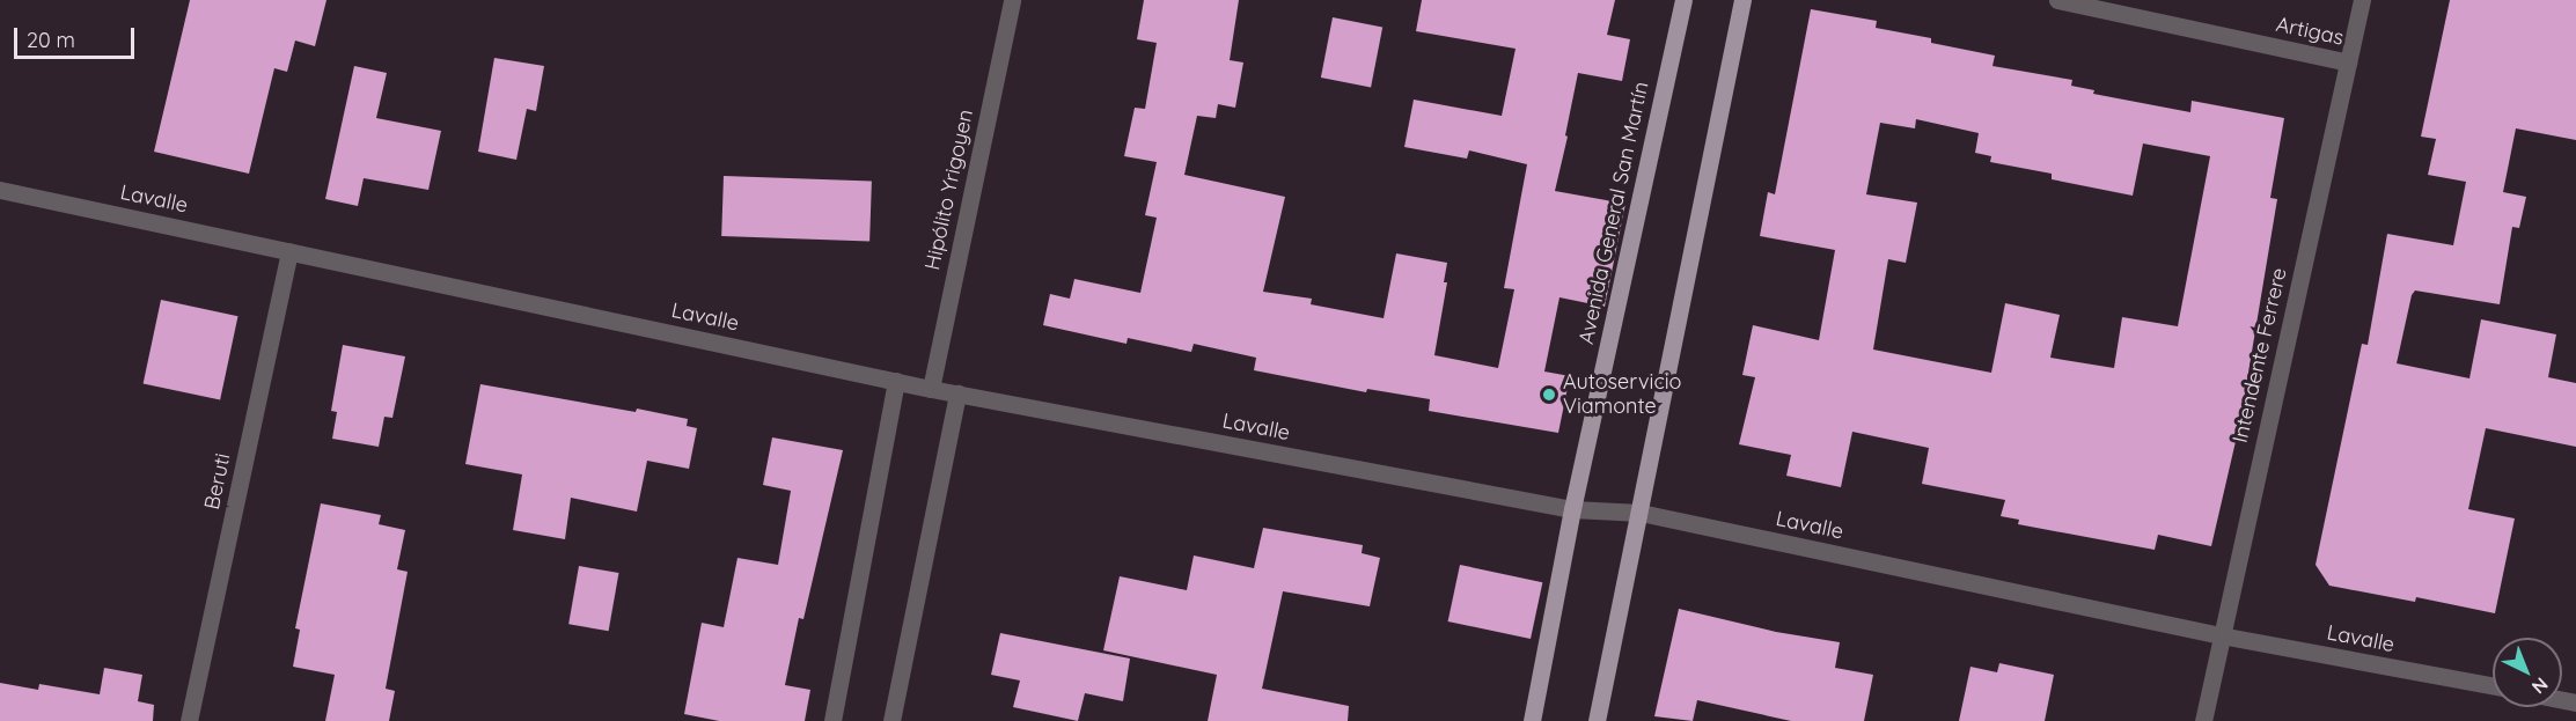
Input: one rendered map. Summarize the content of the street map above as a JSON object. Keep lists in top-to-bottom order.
{
  "streets": {
    "main road": ["Avenida General San Martín"],
    "street": [
      "Artigas",
      "Hipólito Yrigoyen",
      "Lavalle",
      "Intendente Ferrere",
      "Beruti"
    ]
  },
  "crossings": [
    ["Artigas", "Intendente Ferrere"],
    ["Hipólito Yrigoyen", "Lavalle"],
    ["Lavalle", "Avenida General San Martín"],
    ["Lavalle", "Intendente Ferrere"],
    ["Lavalle", "Beruti"]
  ],
  "places": ["Autoservicio Viamonte"],
  "scale_bar": "20 m",
  "north": "bottom right"
}
